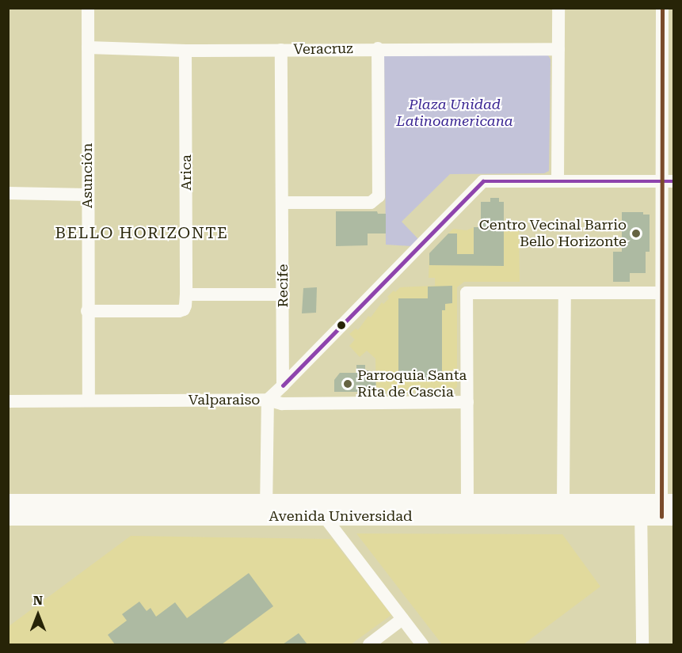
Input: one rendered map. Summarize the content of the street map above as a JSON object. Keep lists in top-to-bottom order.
{
  "streets": {
    "main road": ["Avenida Universidad"],
    "street": [
      "Veracruz",
      "Arica",
      "Asunción",
      "Recife",
      "Valparaiso"
    ]
  },
  "crossings": [
    ["Veracruz", "Arica"],
    ["Veracruz", "Asunción"],
    ["Veracruz", "Recife"],
    ["Asunción", "Valparaiso"]
  ],
  "districts": ["BELLO HORIZONTE"],
  "parks": ["Plaza Unidad Latinoamericana"],
  "places": ["Centro Vecinal Barrio Bello Horizonte", "Parroquia Santa Rita de Cascia"],
  "north": "top"
}
